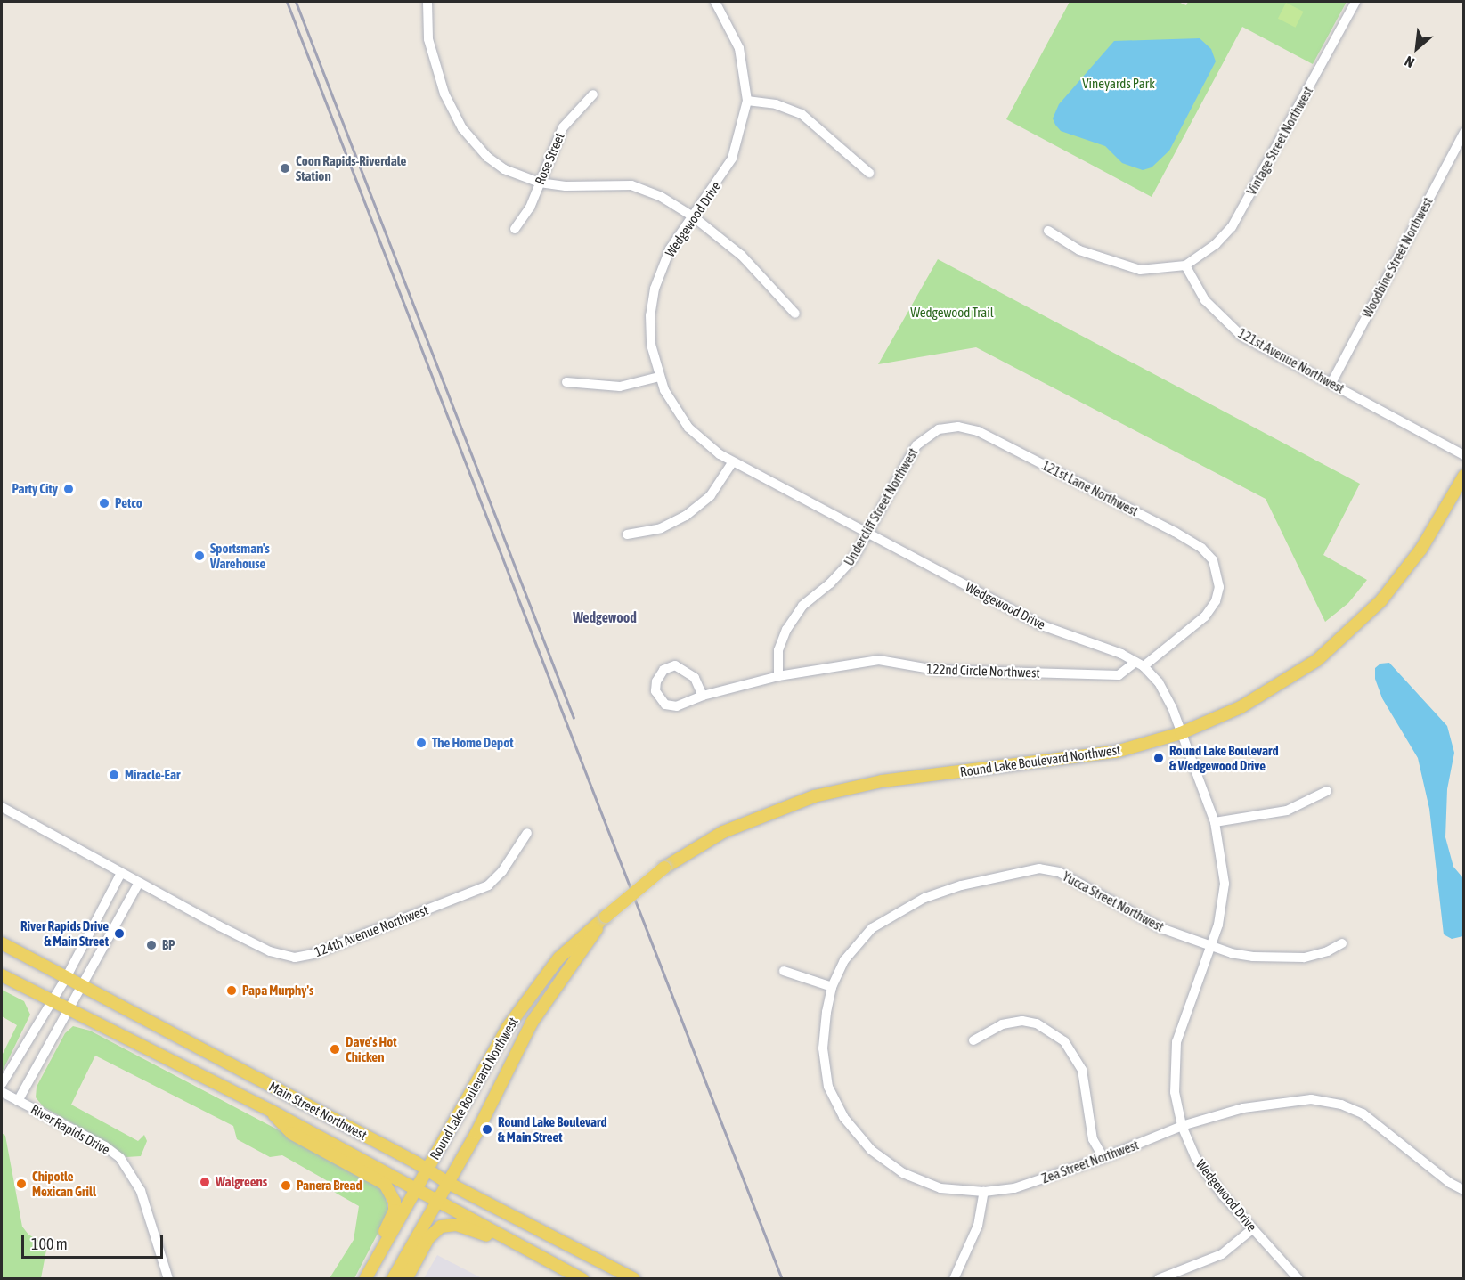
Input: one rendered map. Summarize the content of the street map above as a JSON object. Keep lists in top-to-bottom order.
{
  "streets": {
    "main road": ["Round Lake Boulevard Northwest", "Main Street Northwest"],
    "street": [
      "Vintage Street Northwest",
      "Rose Street",
      "Wedgewood Drive",
      "Woodbine Street Northwest",
      "121st Avenue Northwest",
      "121st Lane Northwest",
      "Undercliff Street Northwest",
      "122nd Circle Northwest",
      "Yucca Street Northwest",
      "124th Avenue Northwest",
      "River Rapids Drive",
      "Zea Street Northwest"
    ]
  },
  "crossings": [
    ["Vintage Street Northwest", "121st Avenue Northwest"],
    ["Wedgewood Drive", "Undercliff Street Northwest"],
    ["Wedgewood Drive", "122nd Circle Northwest"],
    ["Wedgewood Drive", "Round Lake Boulevard Northwest"],
    ["Wedgewood Drive", "Yucca Street Northwest"],
    ["Wedgewood Drive", "Zea Street Northwest"],
    ["Woodbine Street Northwest", "121st Avenue Northwest"],
    ["121st Lane Northwest", "Undercliff Street Northwest"],
    ["121st Lane Northwest", "122nd Circle Northwest"],
    ["Undercliff Street Northwest", "122nd Circle Northwest"],
    ["Round Lake Boulevard Northwest", "Main Street Northwest"],
    ["Yucca Street Northwest", "Zea Street Northwest"],
    ["124th Avenue Northwest", "River Rapids Drive"],
    ["Main Street Northwest", "River Rapids Drive"]
  ],
  "districts": ["Wedgewood"],
  "parks": ["Vineyards Park", "Wedgewood Trail"],
  "places": [
    "Coon Rapids-Riverdale Station",
    "Party City",
    "Petco",
    "Sportsman's Warehouse",
    "The Home Depot",
    "Round Lake Boulevard & Wedgewood Drive",
    "Miracle-Ear",
    "River Rapids Drive & Main Street",
    "BP",
    "Papa Murphy's",
    "Dave's Hot Chicken",
    "Round Lake Boulevard & Main Street",
    "Walgreens",
    "Chipotle Mexican Grill",
    "Panera Bread"
  ],
  "scale_bar": "100 m",
  "north": "bottom left"
}
